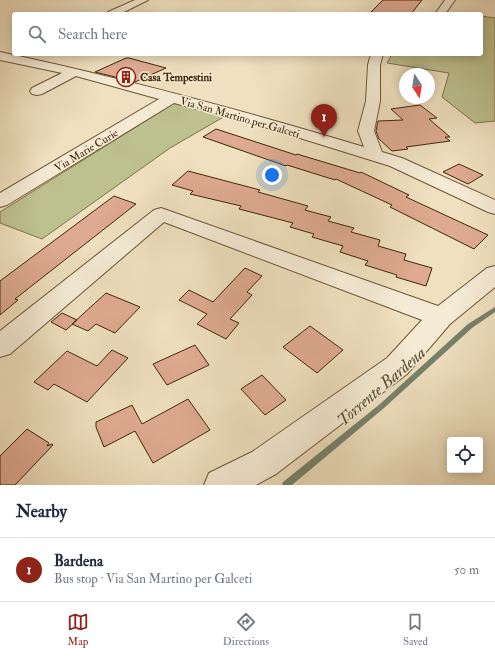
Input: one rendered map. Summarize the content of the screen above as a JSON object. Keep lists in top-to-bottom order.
{
  "streets": {
    "street": ["Via San Martino per Galceti", "Via Marie Curie"]
  },
  "crossings": [
    ["Via San Martino per Galceti", "Via Marie Curie"]
  ],
  "water": ["Torrente Bardena"],
  "places": {
    "building": ["Casa Tempestini"]
  },
  "north": "bottom",
  "page": {
    "search": "Search here",
    "pins": "1",
    "heading": "Nearby",
    "list": [
      {
        "mark": "1",
        "name": "Bardena",
        "note": "Bus stop · Via San Martino per Galceti",
        "value": "50 m"
      }
    ],
    "nav": ["Map", "Directions", "Saved"]
  }
}
